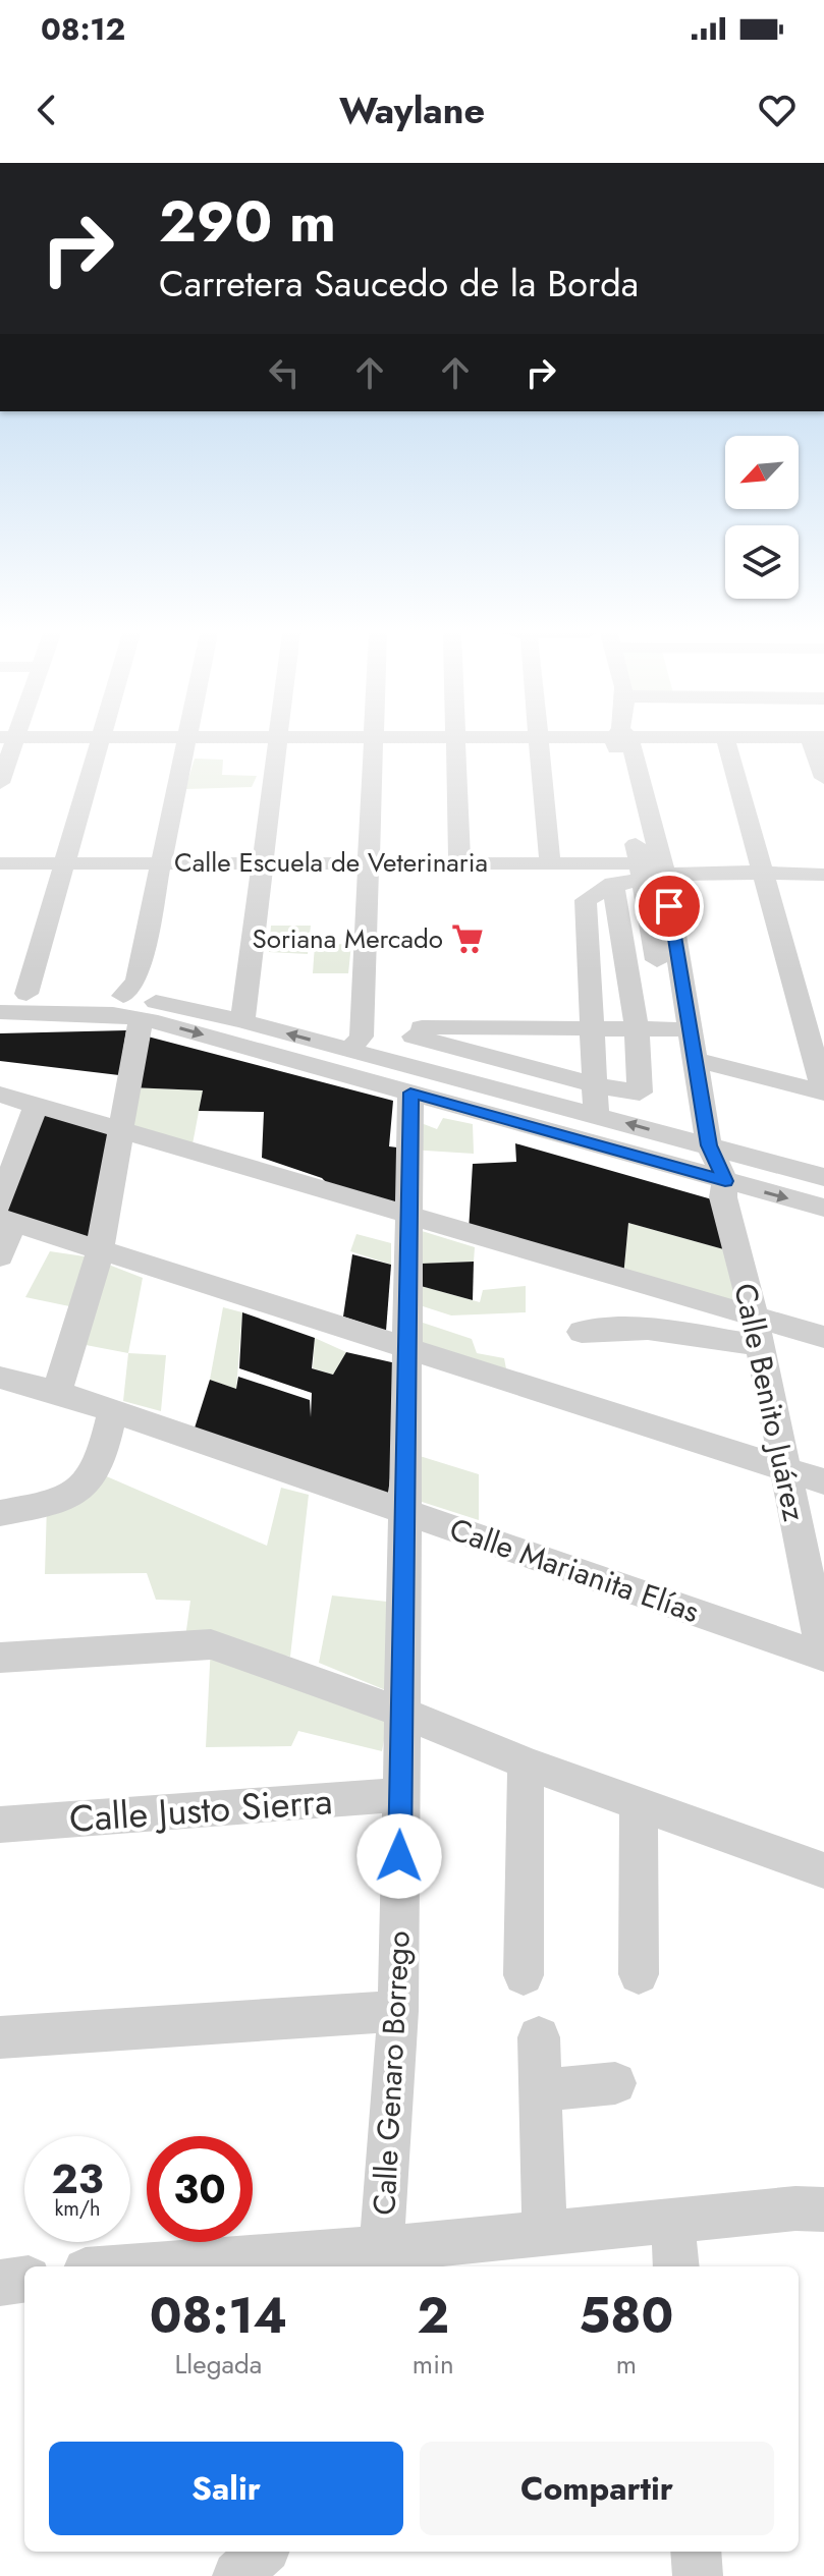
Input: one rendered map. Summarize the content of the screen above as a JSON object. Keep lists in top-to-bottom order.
{
  "streets": {
    "street": [
      "Calle Escuela de Veterinaria",
      "Calle Benito Juárez",
      "Calle Marianita Elías",
      "Calle Justo Sierra",
      "Calle Genaro Borrego"
    ]
  },
  "crossings": [
    ["Calle Benito Juárez", "Calle Marianita Elías"],
    ["Calle Marianita Elías", "Calle Genaro Borrego"],
    ["Calle Justo Sierra", "Calle Genaro Borrego"]
  ],
  "places": {
    "supermarket": ["Soriana Mercado"]
  },
  "north": "bottom left",
  "page": {
    "status": "08:12",
    "header": "Waylane",
    "turn": ["290 m", "Carretera Saucedo de la Borda"],
    "speed": "23 km/h",
    "limit": "30",
    "eta": [
      "08:14",
      "Llegada",
      "2",
      "min",
      "580",
      "m"
    ],
    "buttons": ["Salir", "Compartir"]
  }
}
